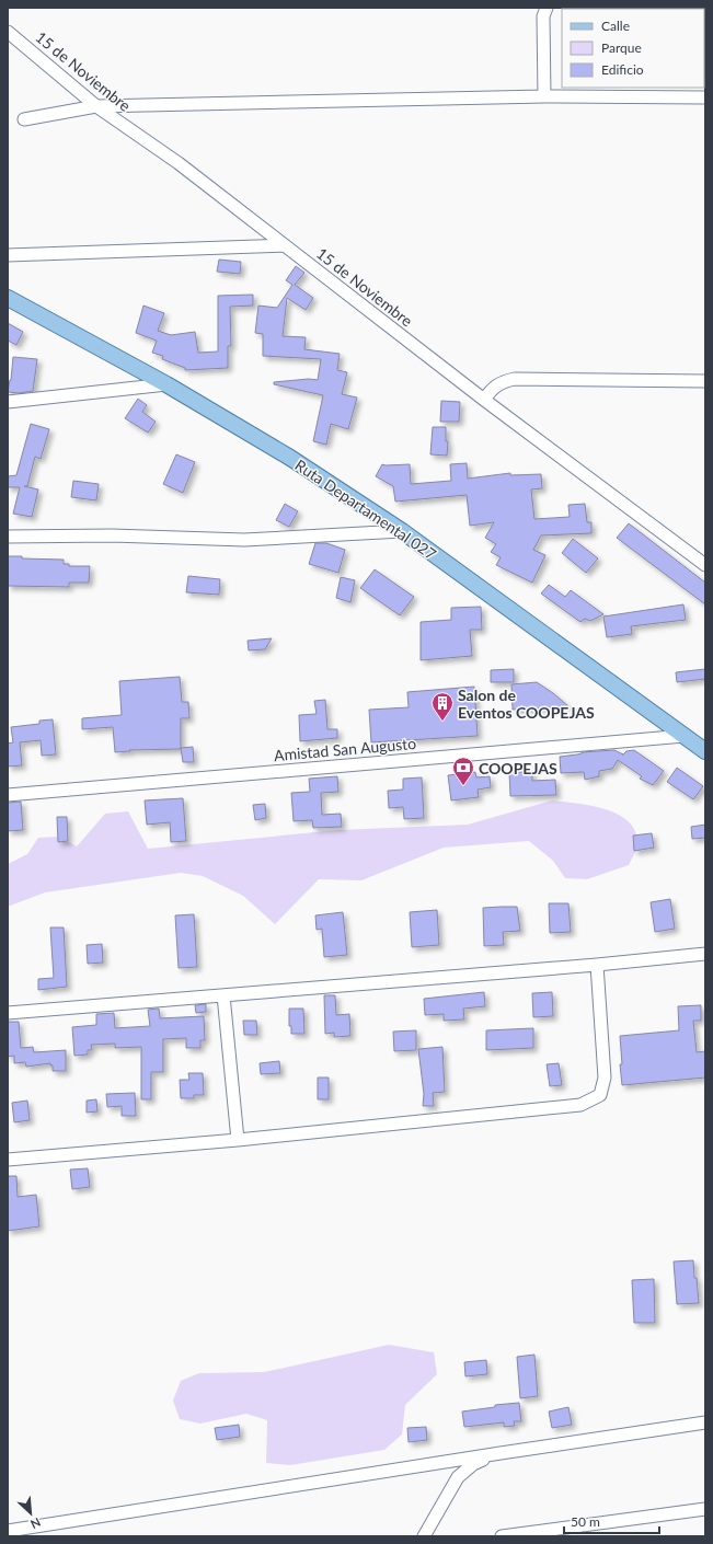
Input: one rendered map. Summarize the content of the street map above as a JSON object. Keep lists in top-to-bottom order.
{
  "streets": {
    "main road": ["Ruta Departamental 027"],
    "street": ["15 de Noviembre", "Amistad San Augusto"]
  },
  "crossings": [
    ["Ruta Departamental 027", "Amistad San Augusto"]
  ],
  "places": {
    "building": ["Salon de Eventos COOPEJAS"],
    "bank": ["COOPEJAS"]
  },
  "legend": ["Calle", "Parque", "Edificio"],
  "scale_bar": "50 m",
  "north": "bottom right"
}
